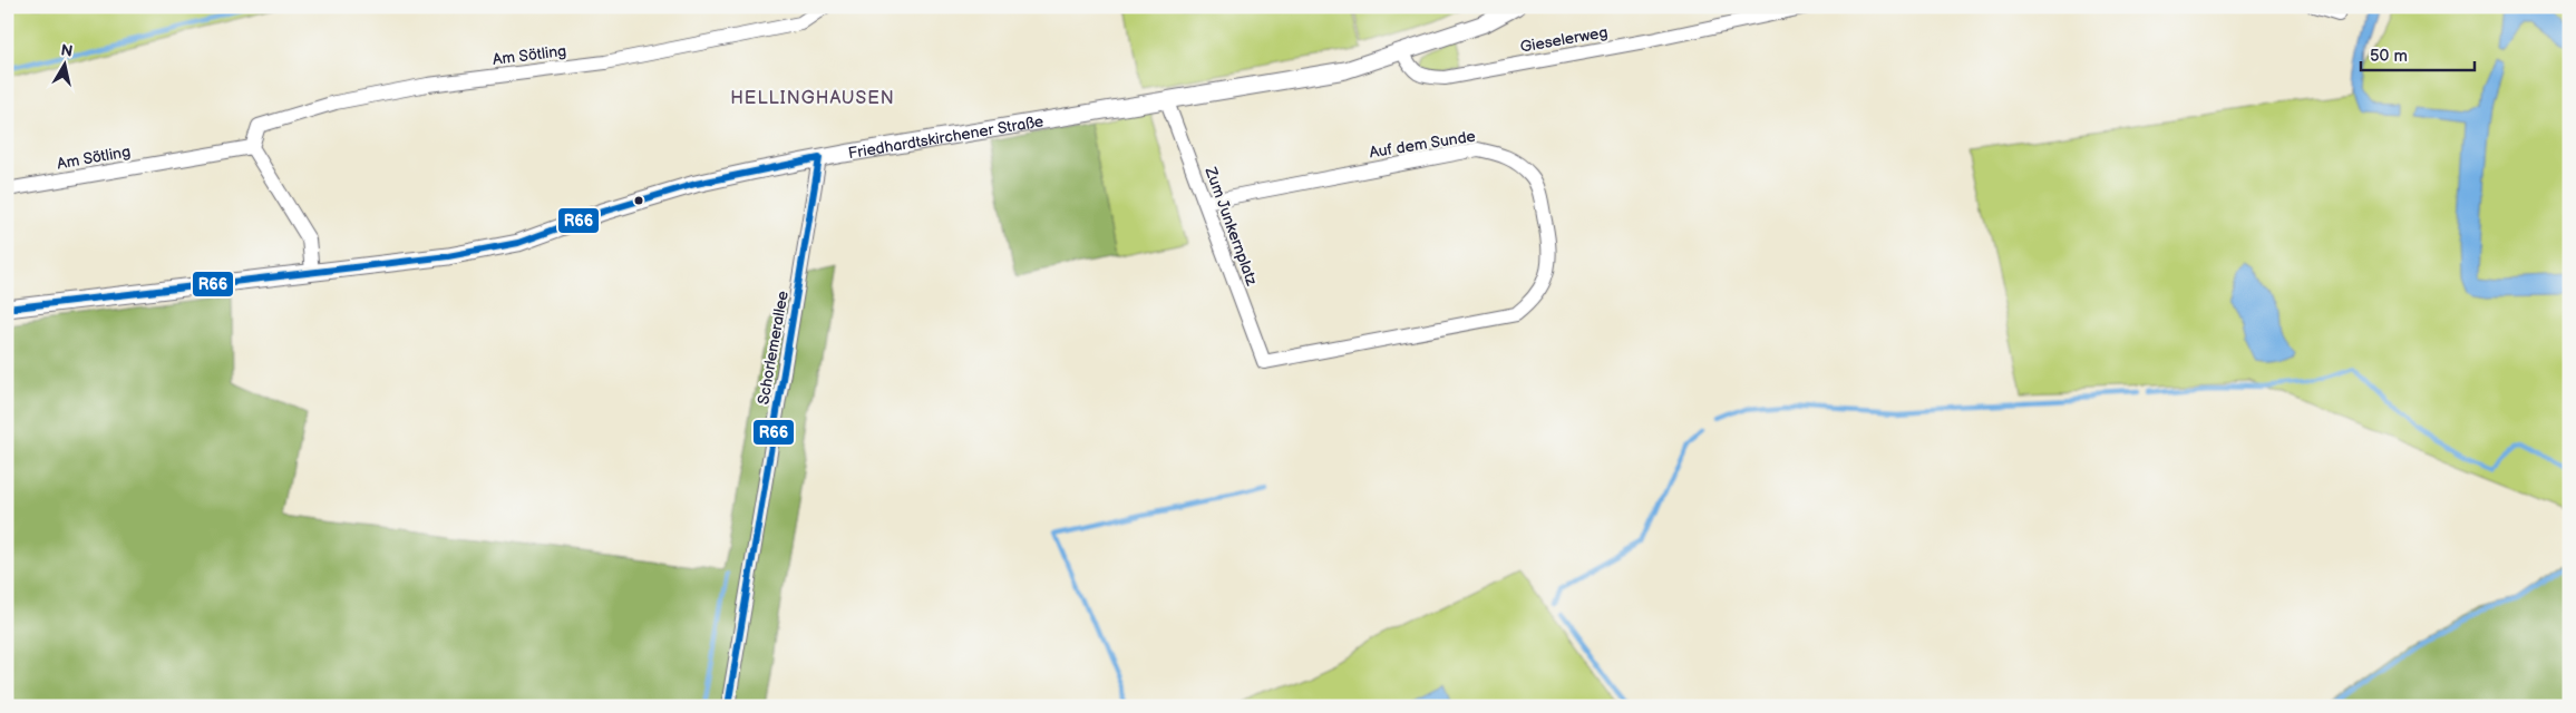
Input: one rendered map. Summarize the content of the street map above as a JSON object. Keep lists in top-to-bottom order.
{
  "streets": {
    "street": [
      "Gieselerweg",
      "Am Sötling",
      "Friedhardtskirchener Straße",
      "Auf dem Sunde",
      "Zum Junkernplatz",
      "Schorlemerallee"
    ]
  },
  "crossings": [
    ["Gieselerweg", "Friedhardtskirchener Straße"],
    ["Friedhardtskirchener Straße", "Zum Junkernplatz"],
    ["Friedhardtskirchener Straße", "Schorlemerallee"],
    ["Auf dem Sunde", "Zum Junkernplatz"]
  ],
  "districts": ["HELLINGHAUSEN"],
  "lines": ["transit line R66"],
  "scale_bar": "50 m",
  "north": "top"
}
